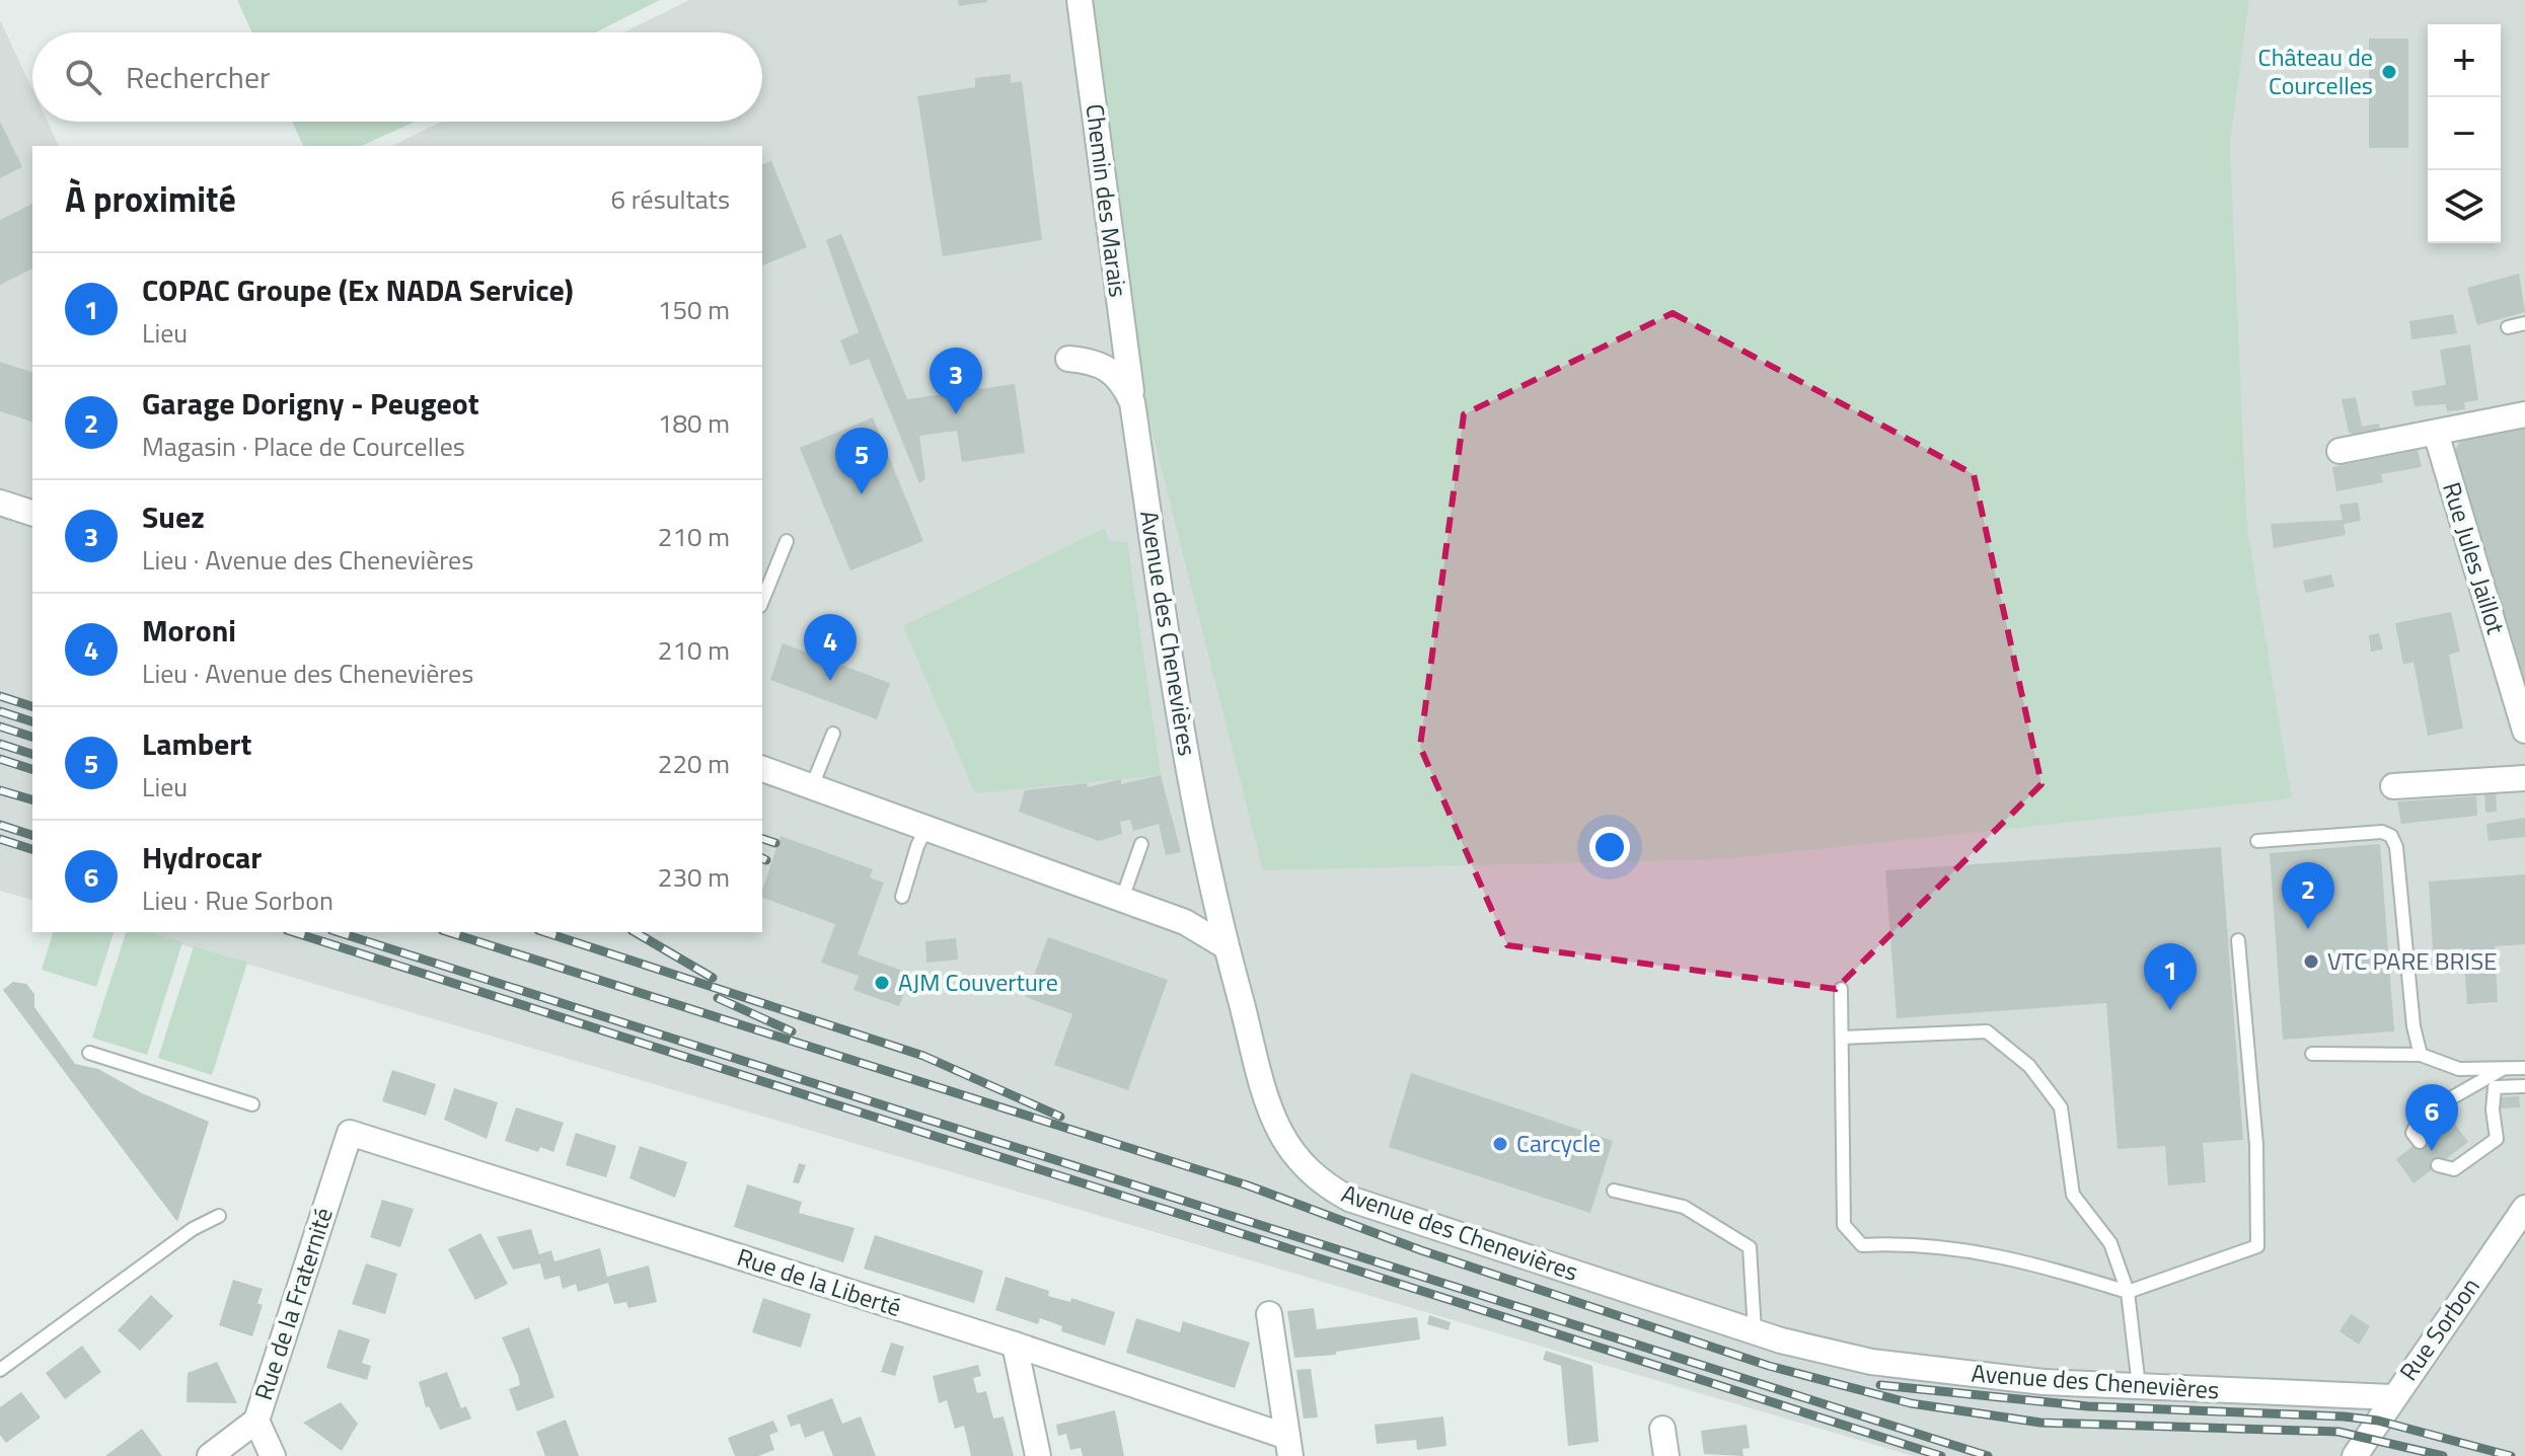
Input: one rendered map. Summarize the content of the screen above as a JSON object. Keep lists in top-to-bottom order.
{
  "streets": {
    "street": [
      "Chemin des Marais",
      "Rue Jules Jaillot",
      "Avenue des Chenevières",
      "Rue de la Liberté",
      "Rue de la Fraternité",
      "Rue Sorbon"
    ]
  },
  "crossings": [
    ["Chemin des Marais", "Avenue des Chenevières"],
    ["Avenue des Chenevières", "Rue Sorbon"],
    ["Rue de la Liberté", "Rue de la Fraternité"]
  ],
  "places": [
    "Château de Courcelles",
    "VTC PARE BRISE",
    "AJM Couverture",
    "Carcycle"
  ],
  "page": {
    "map_buttons": ["+", "−"],
    "search": "Rechercher",
    "heading": ["À proximité", "6 résultats"],
    "list": [
      {
        "mark": "1",
        "name": "COPAC Groupe (Ex NADA Service)",
        "note": "Lieu",
        "value": "150 m"
      },
      {
        "mark": "2",
        "name": "Garage Dorigny - Peugeot",
        "note": "Magasin · Place de Courcelles",
        "value": "180 m"
      },
      {
        "mark": "3",
        "name": "Suez",
        "note": "Lieu · Avenue des Chenevières",
        "value": "210 m"
      },
      {
        "mark": "4",
        "name": "Moroni",
        "note": "Lieu · Avenue des Chenevières",
        "value": "210 m"
      },
      {
        "mark": "5",
        "name": "Lambert",
        "note": "Lieu",
        "value": "220 m"
      },
      {
        "mark": "6",
        "name": "Hydrocar",
        "note": "Lieu · Rue Sorbon",
        "value": "230 m"
      }
    ],
    "pins": [
      "3",
      "5",
      "4",
      "2",
      "1",
      "6"
    ]
  }
}
